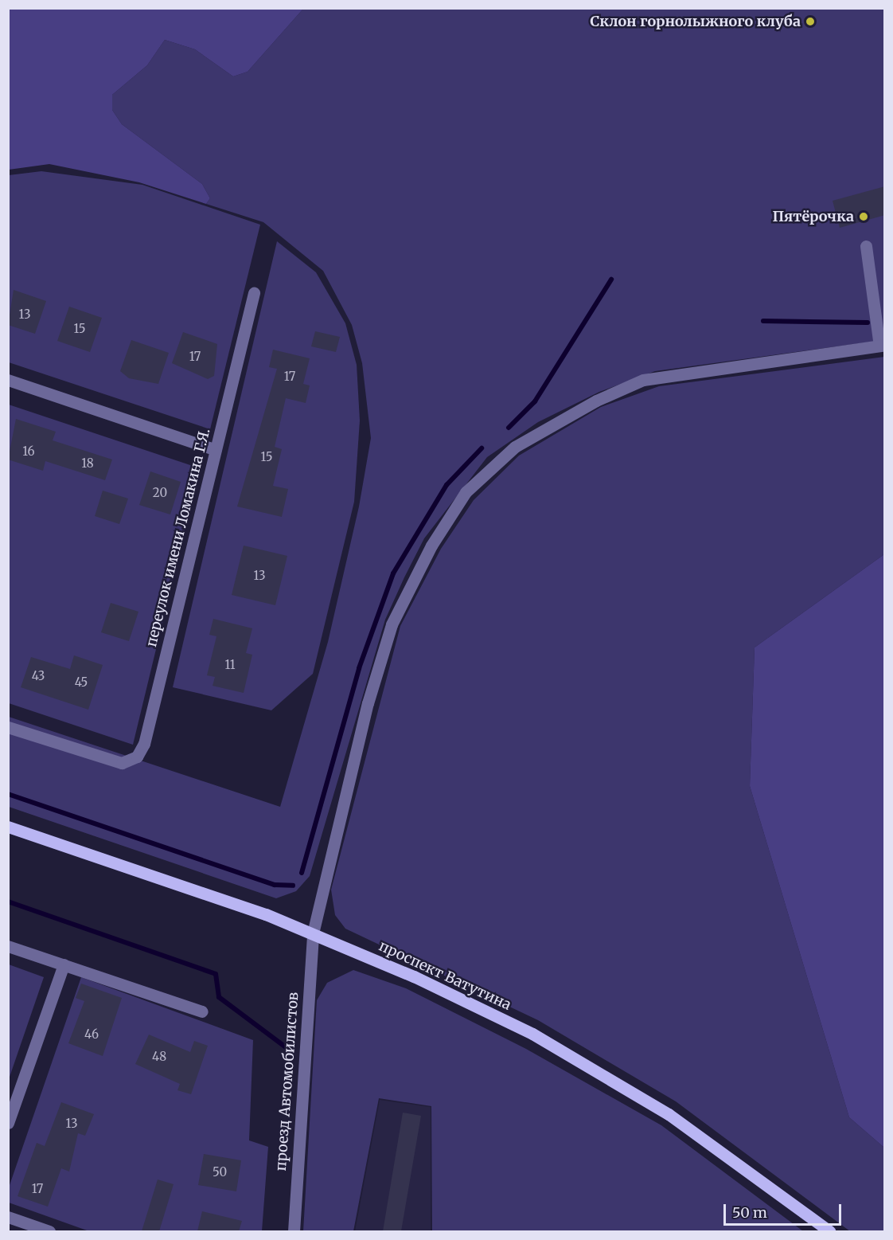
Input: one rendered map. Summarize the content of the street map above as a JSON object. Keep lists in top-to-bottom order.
{
  "streets": {
    "main road": ["проспект Ватутина"],
    "street": ["переулок имени Ломакина Г.Я.", "проезд Автомобилистов"]
  },
  "crossings": [
    ["проспект Ватутина", "проезд Автомобилистов"]
  ],
  "places": ["Склон горнолыжного клуба", "Пятёрочка"],
  "house_numbers": [
    "13",
    "15",
    "17",
    "17",
    "16",
    "15",
    "18",
    "20",
    "13",
    "11",
    "43",
    "45",
    "46",
    "48",
    "13",
    "50",
    "17"
  ],
  "scale_bar": "50 m"
}
